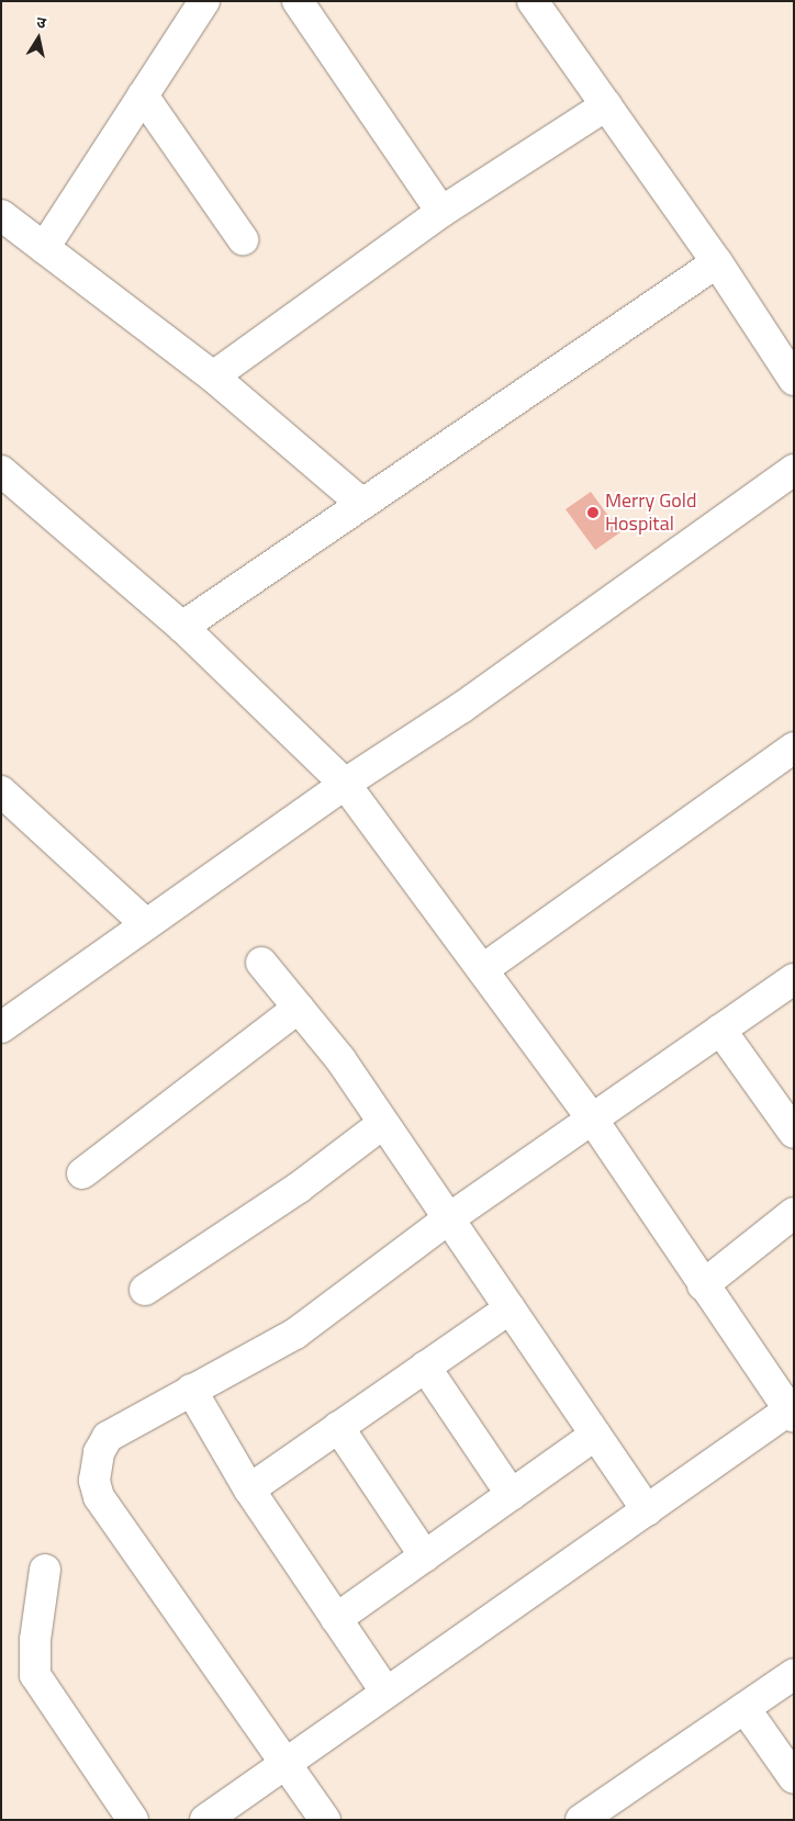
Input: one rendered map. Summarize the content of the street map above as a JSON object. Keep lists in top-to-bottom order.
{
  "places": ["Merry Gold Hospital"],
  "north": "top"
}
